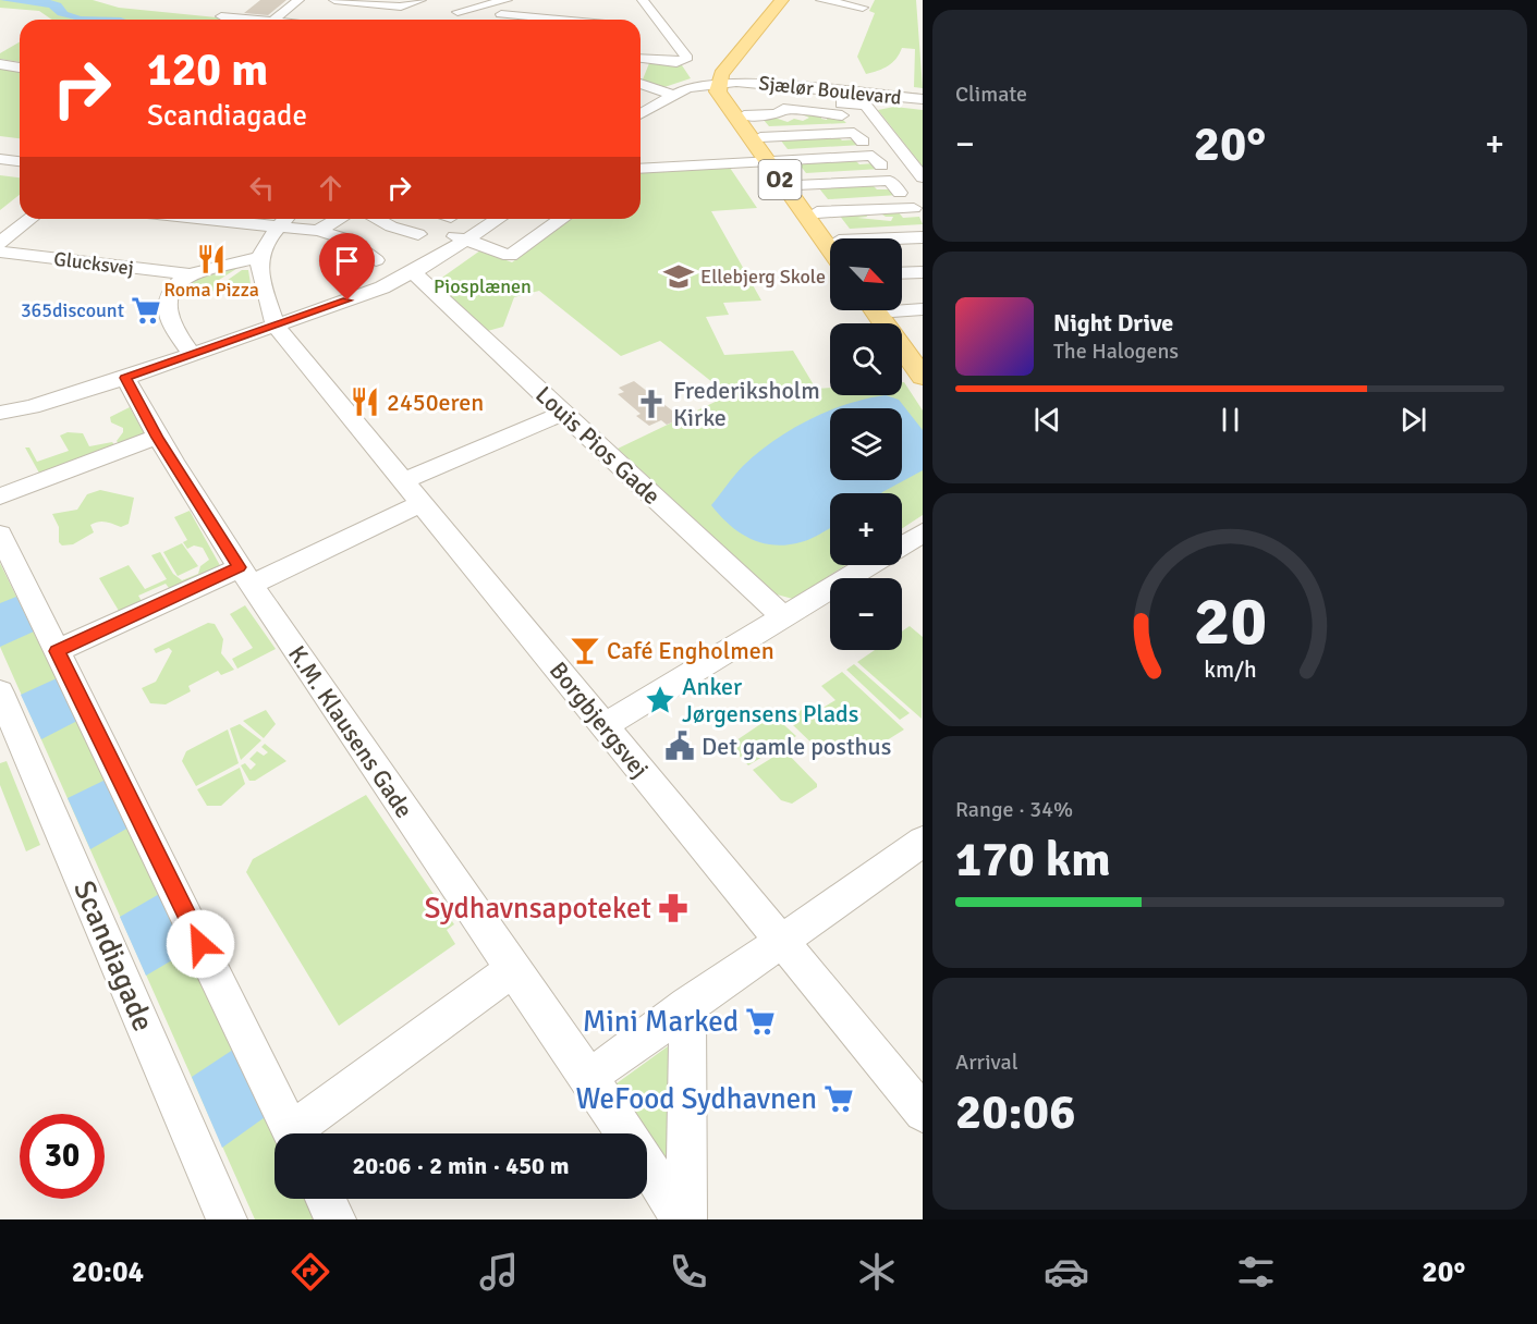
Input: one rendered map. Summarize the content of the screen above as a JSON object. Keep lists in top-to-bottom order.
{
  "streets": {
    "main road": ["O2"],
    "street": [
      "Sjælør Boulevard",
      "Glucksvej",
      "Louis Pios Gade",
      "Borgbjergsvej",
      "K.M. Klausens Gade",
      "Scandiagade"
    ]
  },
  "crossings": [
    ["Sjælør Boulevard", "O2"]
  ],
  "parks": ["Piosplænen"],
  "places": {
    "restaurant": ["Roma Pizza", "2450eren"],
    "school or university": ["Ellebjerg Skole"],
    "supermarket": ["365discount", "Mini Marked", "WeFood Sydhavnen"],
    "church": ["Frederiksholm Kirke"],
    "bar": ["Café Engholmen"],
    "place": ["Anker Jørgensens Plads"],
    "public building": ["Det gamle posthus"],
    "pharmacy": ["Sydhavnsapoteket"]
  },
  "north": "bottom right",
  "page": {
    "tile": [
      "Climate",
      ["Range · 34%", "170 km"],
      ["Arrival", "20:06"]
    ],
    "turn": ["120 m", "Scandiagade"],
    "heat": ["−", "20°", "+"],
    "map_buttons": ["+", "−"],
    "song": ["Night Drive", "The Halogens"],
    "limit": "30",
    "trip": "20:06 · 2 min · 450 m",
    "tabs": ["20:04", "20°"],
    "gauge": ["20", "km/h"]
  }
}
